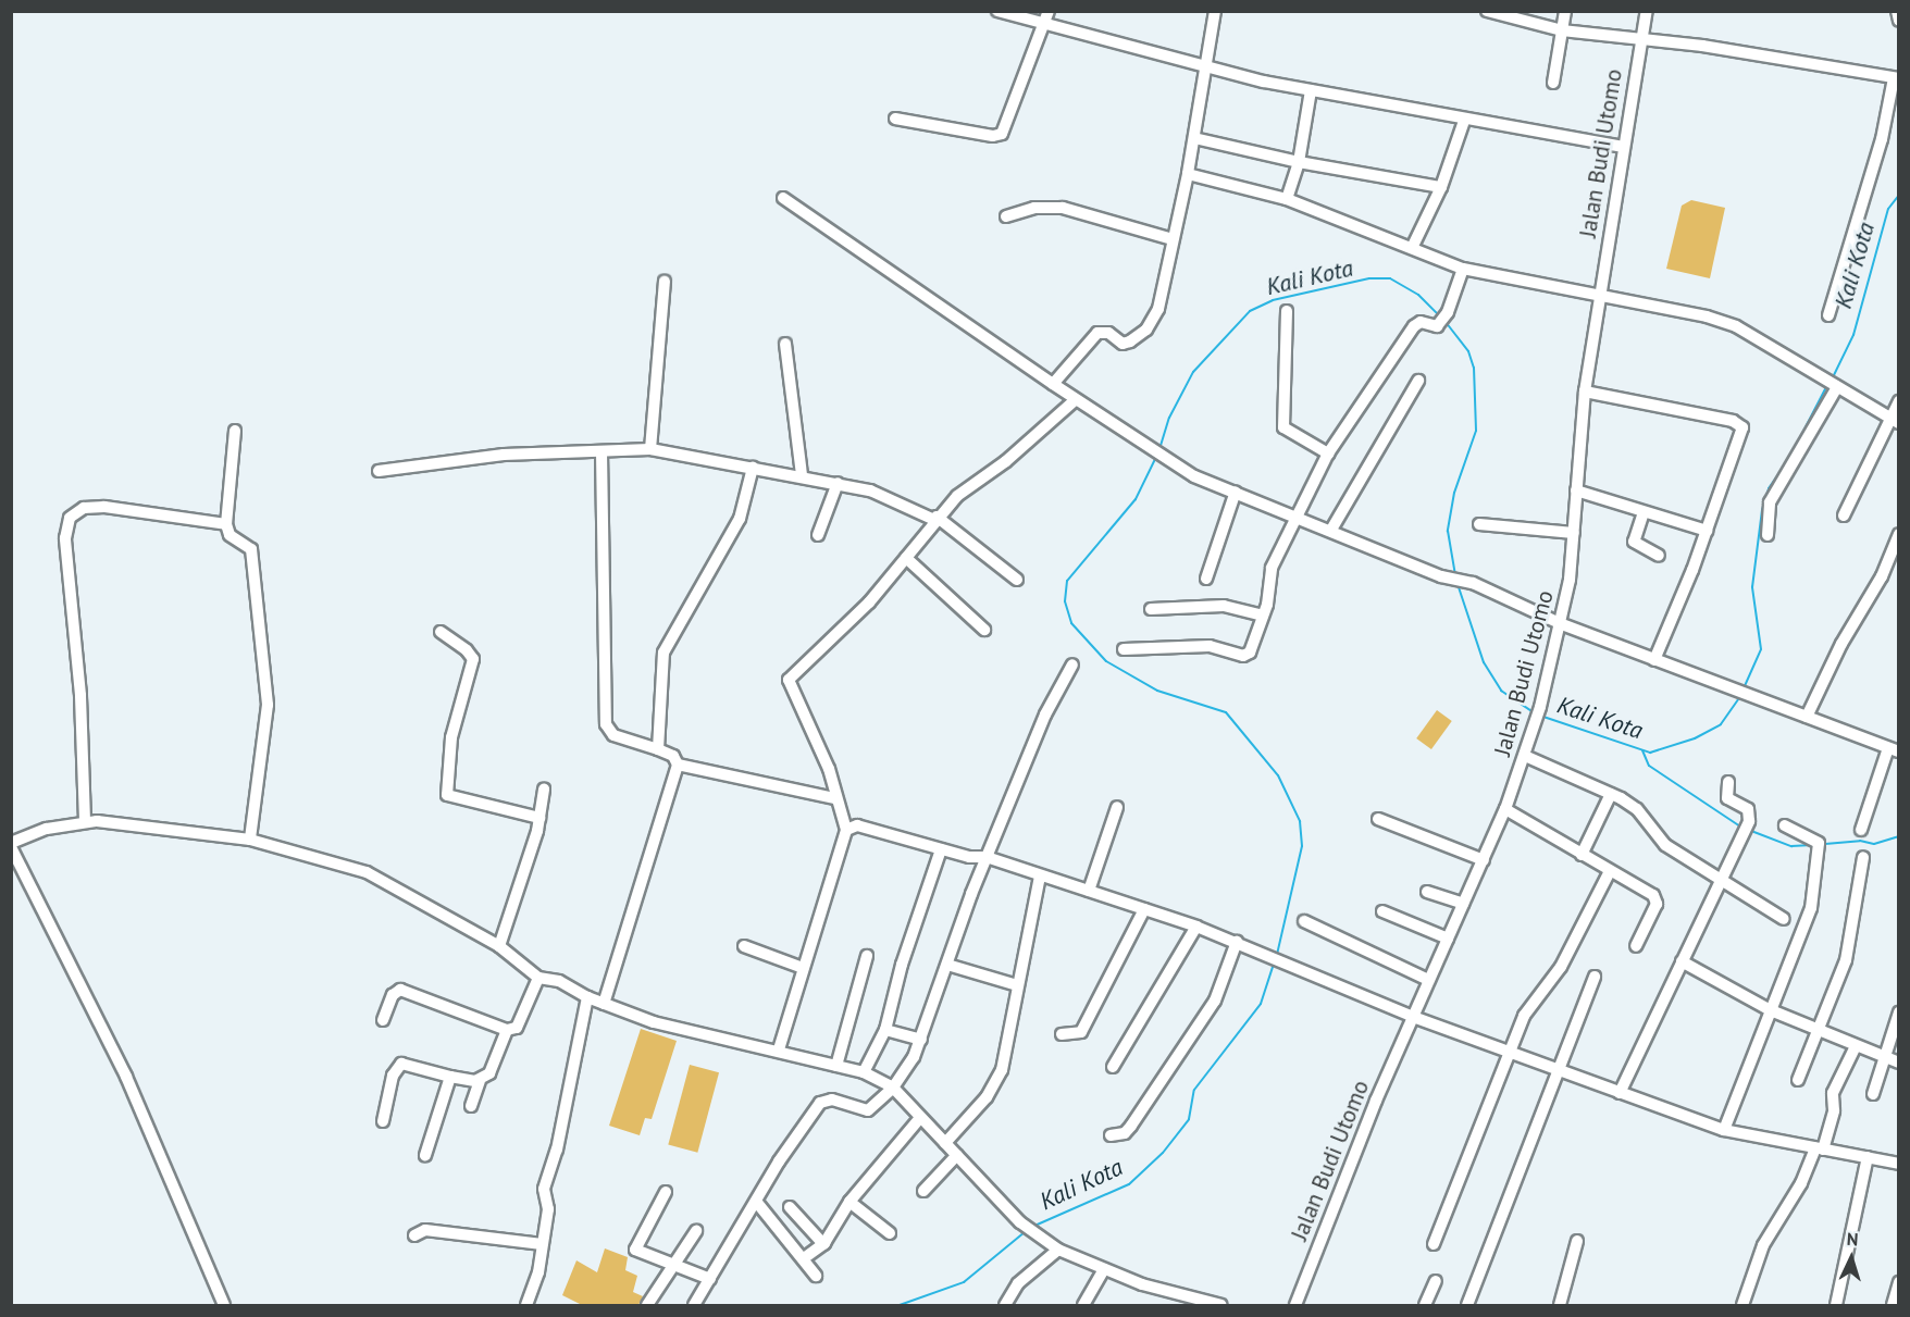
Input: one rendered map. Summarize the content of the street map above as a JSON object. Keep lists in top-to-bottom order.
{
  "streets": {
    "street": ["Jalan Budi Utomo"]
  },
  "water": ["Kali Kota"],
  "north": "top"
}
